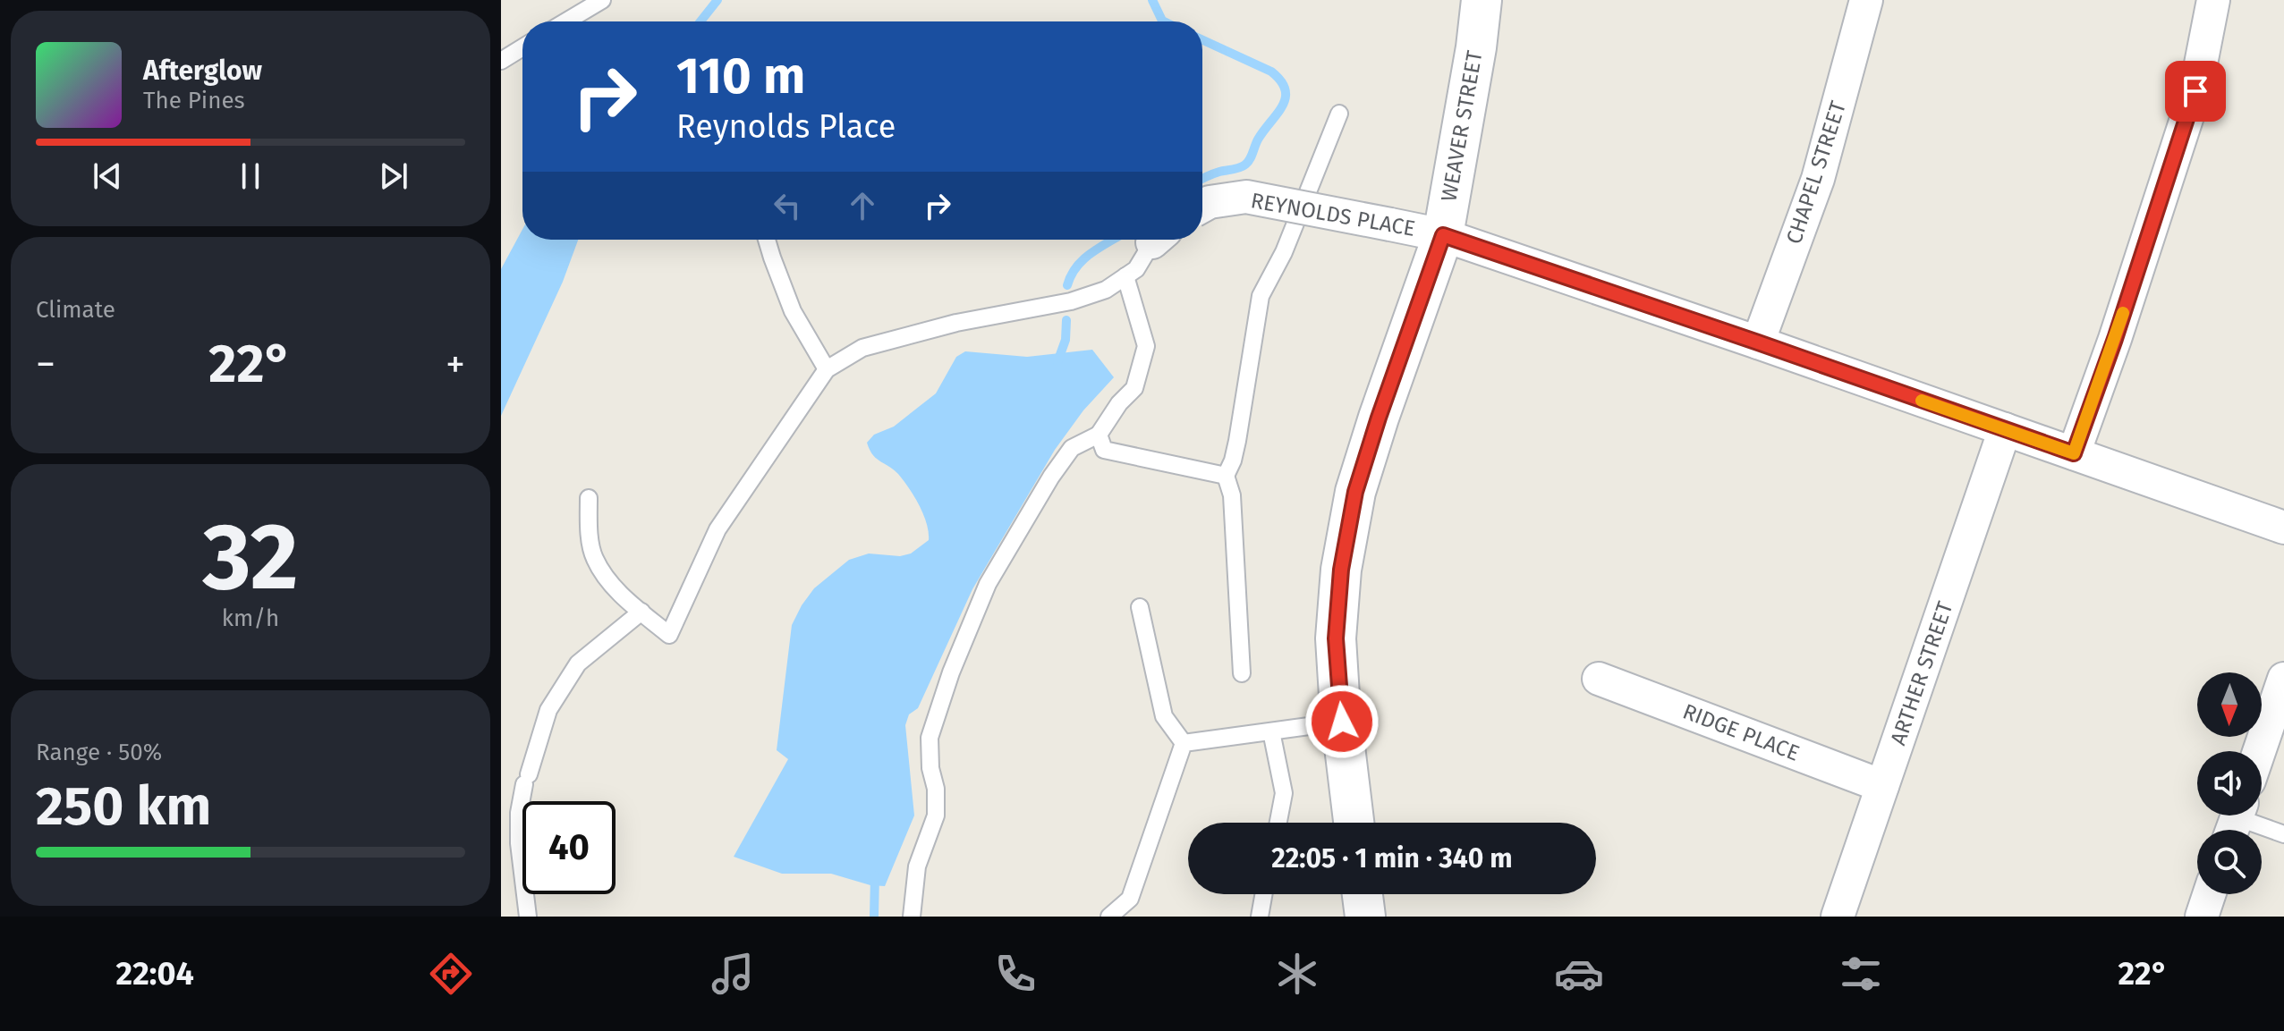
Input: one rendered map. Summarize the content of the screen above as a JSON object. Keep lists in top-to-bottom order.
{
  "streets": {
    "street": [
      "WEAVER STREET",
      "CHAPEL STREET",
      "REYNOLDS PLACE",
      "ARTHER STREET",
      "RIDGE PLACE"
    ]
  },
  "crossings": [
    ["WEAVER STREET", "REYNOLDS PLACE"],
    ["CHAPEL STREET", "REYNOLDS PLACE"],
    ["REYNOLDS PLACE", "ARTHER STREET"],
    ["ARTHER STREET", "RIDGE PLACE"]
  ],
  "north": "bottom",
  "page": {
    "turn": ["110 m", "Reynolds Place"],
    "song": ["Afterglow", "The Pines"],
    "tile": [
      "Climate",
      ["32", "km/h"],
      ["Range · 50%", "250 km"]
    ],
    "heat": ["−", "22°", "+"],
    "limit": "40",
    "trip": "22:05 · 1 min · 340 m",
    "tabs": ["22:04", "22°"]
  }
}
